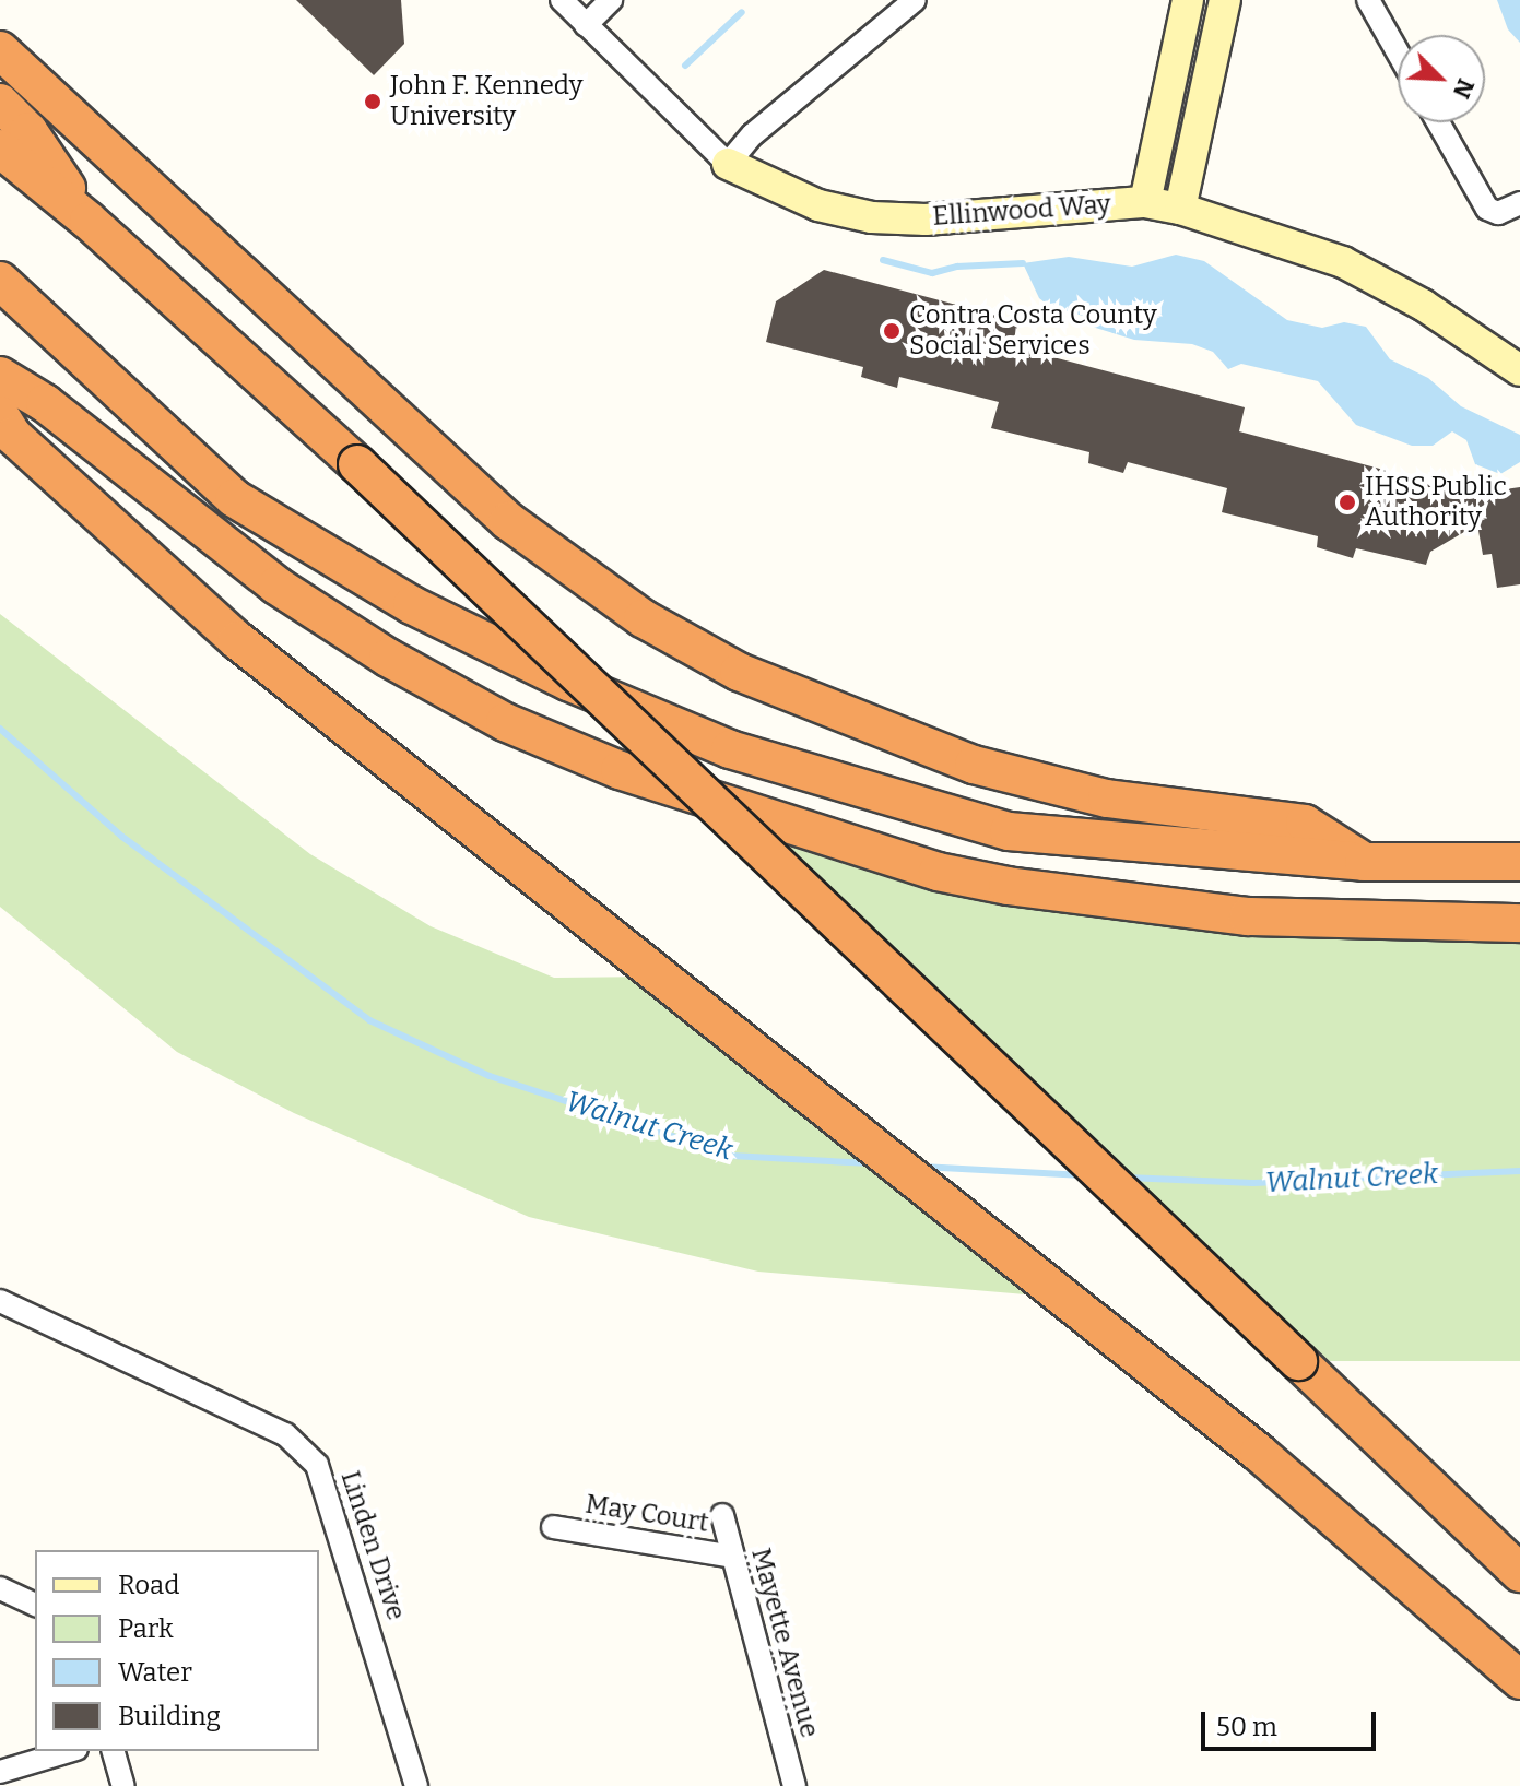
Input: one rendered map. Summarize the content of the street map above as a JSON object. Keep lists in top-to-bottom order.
{
  "streets": {
    "street": [
      "Ellinwood Way",
      "May Court",
      "Linden Drive",
      "Mayette Avenue"
    ]
  },
  "crossings": [
    ["May Court", "Mayette Avenue"]
  ],
  "water": ["Walnut Creek"],
  "places": ["John F. Kennedy University", "Contra Costa County Social Services", "IHSS Public Authority"],
  "legend": [
    "Road",
    "Park",
    "Water",
    "Building"
  ],
  "scale_bar": "50 m",
  "north": "bottom right"
}
